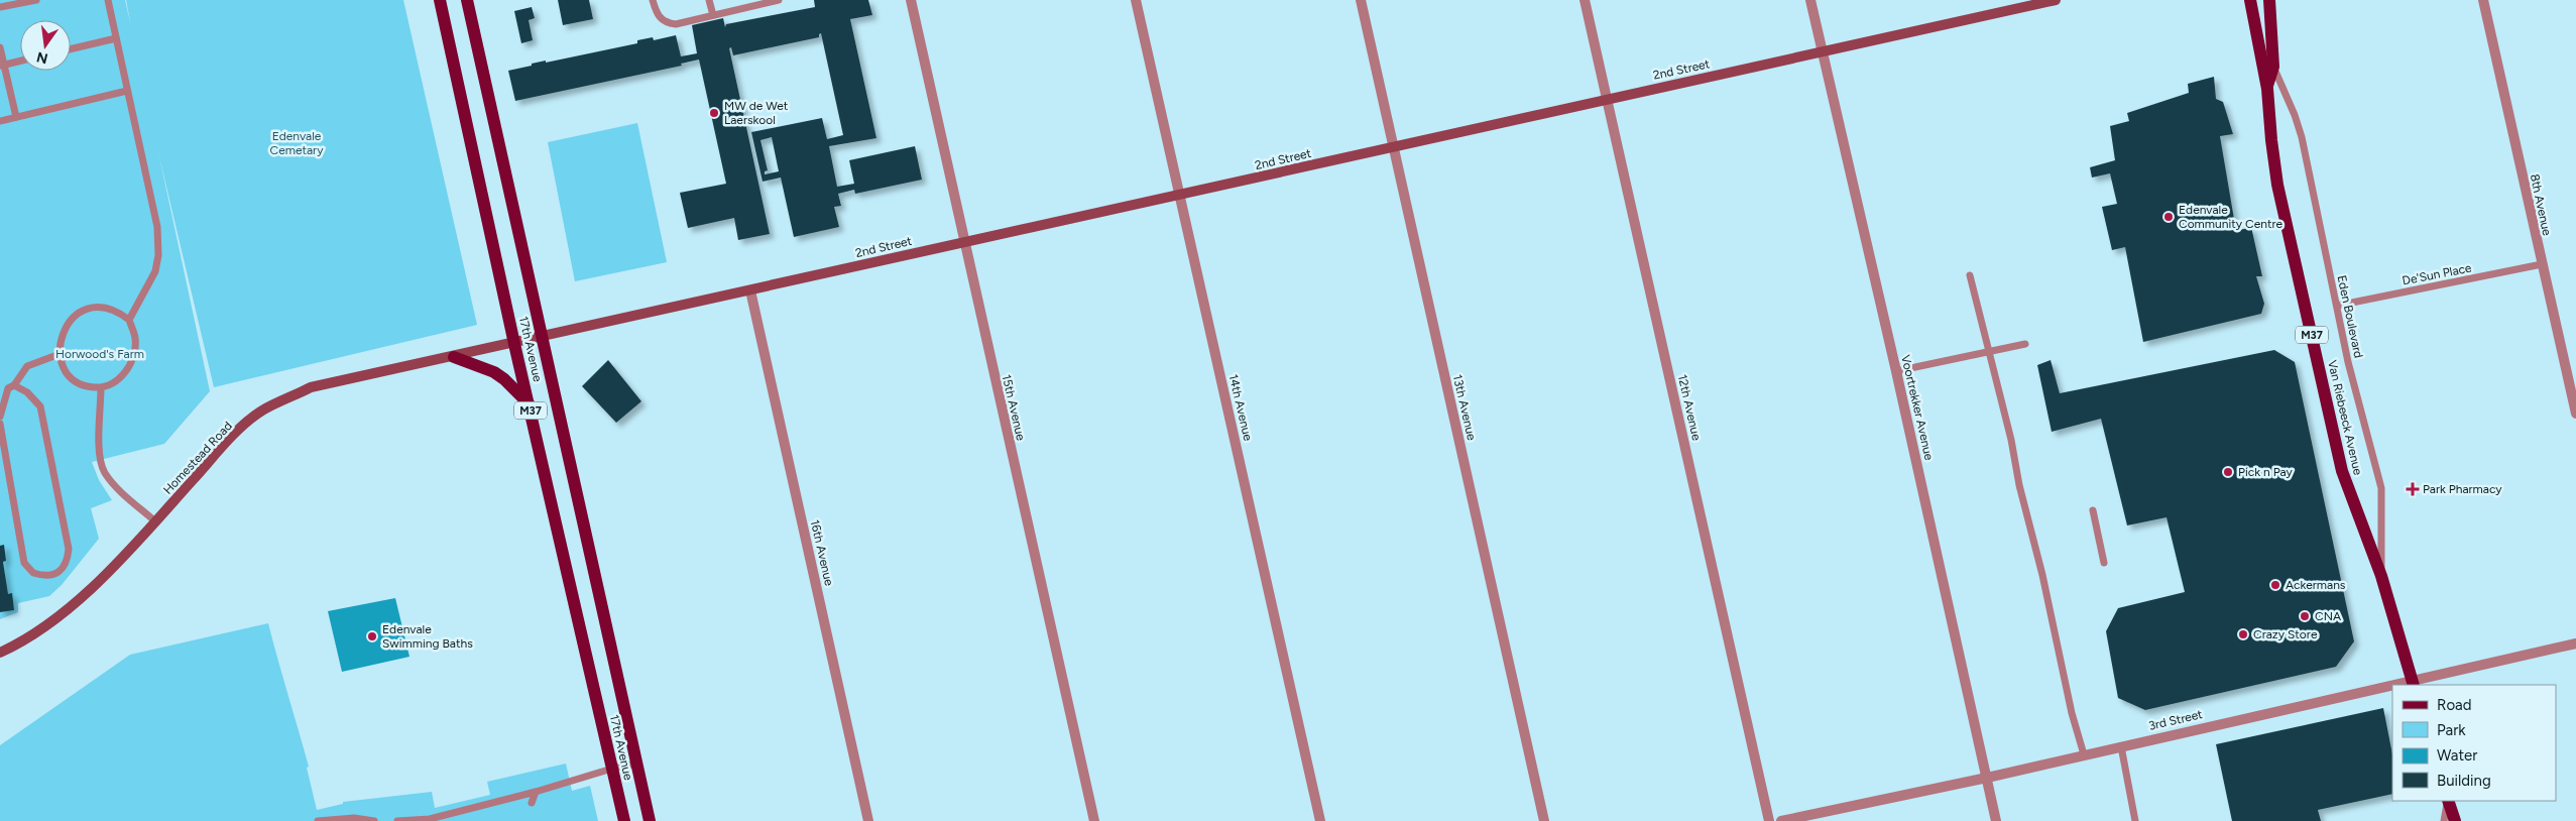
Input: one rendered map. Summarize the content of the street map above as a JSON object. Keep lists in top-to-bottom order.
{
  "streets": {
    "main road": [
      "2nd Street",
      "M37",
      "17th Avenue",
      "Van Riebeeck Avenue",
      "Homestead Road"
    ],
    "street": [
      "8th Avenue",
      "15th Avenue",
      "14th Avenue",
      "13th Avenue",
      "12th Avenue",
      "Voortrekker Avenue",
      "16th Avenue",
      "3rd Street"
    ],
    "lane": ["De'Sun Place", "Eden Boulevard"]
  },
  "crossings": [
    ["2nd Street", "17th Avenue"],
    ["2nd Street", "15th Avenue"],
    ["2nd Street", "14th Avenue"],
    ["2nd Street", "13th Avenue"],
    ["2nd Street", "12th Avenue"],
    ["2nd Street", "Voortrekker Avenue"],
    ["2nd Street", "Homestead Road"],
    ["2nd Street", "16th Avenue"],
    ["8th Avenue", "De'Sun Place"],
    ["De'Sun Place", "Eden Boulevard"],
    ["Eden Boulevard", "Van Riebeeck Avenue"],
    ["17th Avenue", "Homestead Road"],
    ["Voortrekker Avenue", "3rd Street"],
    ["Van Riebeeck Avenue", "3rd Street"]
  ],
  "parks": ["Edenvale Cemetary", "Horwood's Farm"],
  "places": {
    "other": [
      "MW de Wet Laerskool",
      "Edenvale Community Centre",
      "Pick n Pay",
      "Ackermans",
      "CNA",
      "Crazy Store",
      "Edenvale Swimming Baths"
    ],
    "health": ["Park Pharmacy"]
  },
  "legend": [
    "Road",
    "Park",
    "Water",
    "Building"
  ],
  "north": "bottom"
}
